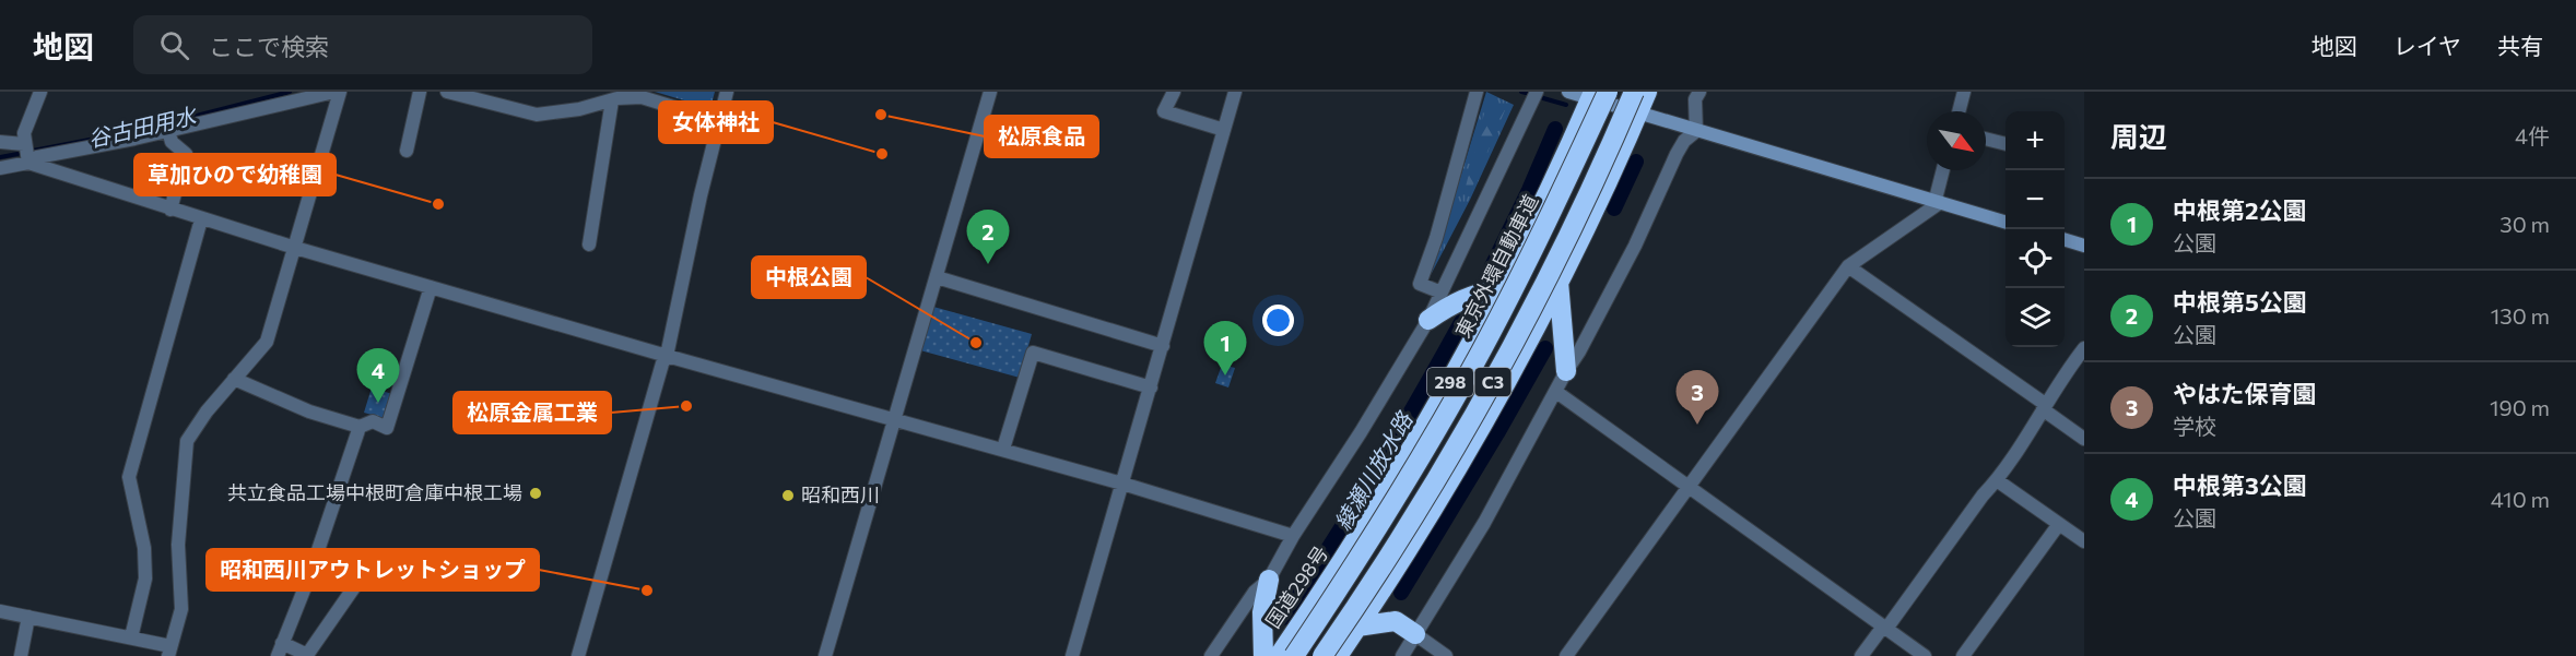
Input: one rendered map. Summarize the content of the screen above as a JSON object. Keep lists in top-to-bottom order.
{
  "streets": {
    "highway": [
      "東京外環自動車道",
      "298",
      "C3",
      "国道298号"
    ]
  },
  "crossings": [
    ["東京外環自動車道", "国道298号"]
  ],
  "water": ["谷古田用水", "綾瀬川放水路"],
  "places": [
    "松原食品",
    "女体神社",
    "草加ひので幼稚園",
    "中根公園",
    "松原金属工業",
    "共立食品工場中根町倉庫中根工場",
    "昭和西川",
    "昭和西川アウトレットショップ"
  ],
  "north": "bottom right",
  "page": {
    "header": "地図",
    "search": "ここで検索",
    "nav": ["地図", "レイヤ", "共有"],
    "heading": ["周辺", "4件"],
    "map_buttons": ["+", "−"],
    "list": [
      {
        "mark": "1",
        "name": "中根第2公園",
        "note": "公園",
        "value": "30 m"
      },
      {
        "mark": "2",
        "name": "中根第5公園",
        "note": "公園",
        "value": "130 m"
      },
      {
        "mark": "3",
        "name": "やはた保育園",
        "note": "学校",
        "value": "190 m"
      },
      {
        "mark": "4",
        "name": "中根第3公園",
        "note": "公園",
        "value": "410 m"
      }
    ],
    "pins": [
      "2",
      "1",
      "4",
      "3"
    ]
  }
}
